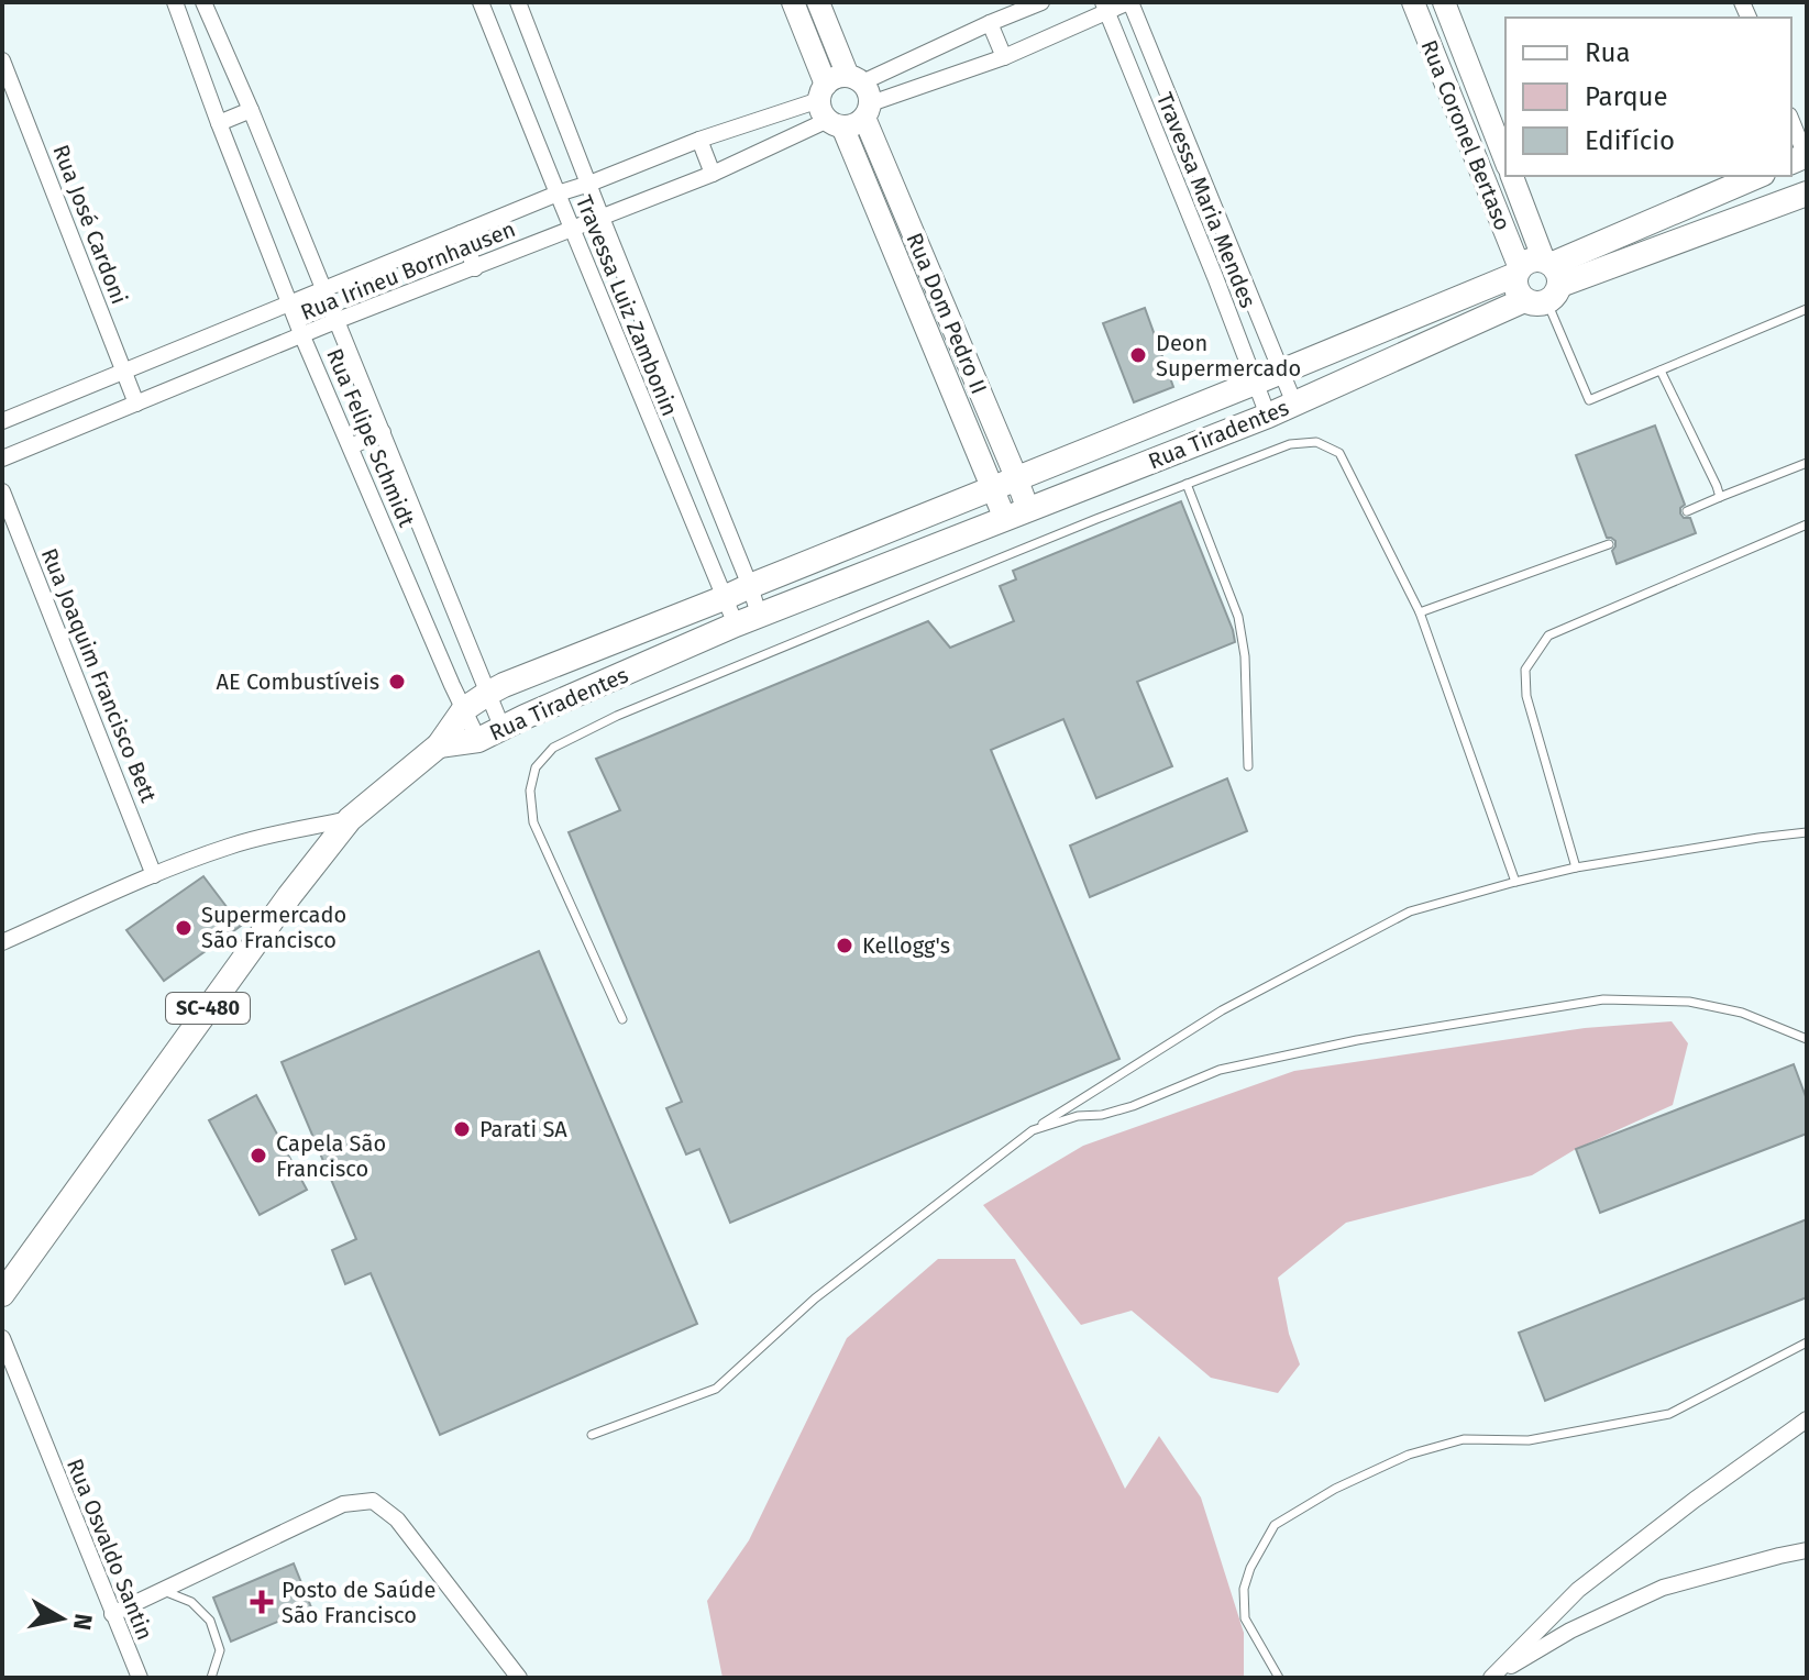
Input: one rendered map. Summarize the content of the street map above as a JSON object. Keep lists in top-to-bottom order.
{
  "streets": {
    "main road": ["Rua Tiradentes", "SC-480"],
    "street": [
      "Rua Coronel Bertaso",
      "Travessa Maria Mendes",
      "Rua José Cardoni",
      "Rua Irineu Bornhausen",
      "Travessa Luiz Zambonin",
      "Rua Dom Pedro II",
      "Rua Felipe Schmidt",
      "Rua Joaquim Francisco Bett",
      "Rua Osvaldo Santin"
    ]
  },
  "crossings": [
    ["Rua Coronel Bertaso", "Rua Tiradentes"],
    ["Travessa Maria Mendes", "Rua Tiradentes"],
    ["Rua José Cardoni", "Rua Irineu Bornhausen"],
    ["Rua Irineu Bornhausen", "Travessa Luiz Zambonin"],
    ["Rua Irineu Bornhausen", "Rua Dom Pedro II"],
    ["Rua Irineu Bornhausen", "Rua Felipe Schmidt"],
    ["Travessa Luiz Zambonin", "Rua Tiradentes"],
    ["Rua Dom Pedro II", "Rua Tiradentes"],
    ["Rua Tiradentes", "Rua Felipe Schmidt"],
    ["Rua Tiradentes", "SC-480"]
  ],
  "places": {
    "other": [
      "Deon Supermercado",
      "AE Combustíveis",
      "Supermercado São Francisco",
      "Kellogg's",
      "Parati SA",
      "Capela São Francisco"
    ],
    "health": ["Posto de Saúde São Francisco"]
  },
  "legend": ["Rua", "Parque", "Edifício"],
  "north": "right"
}
